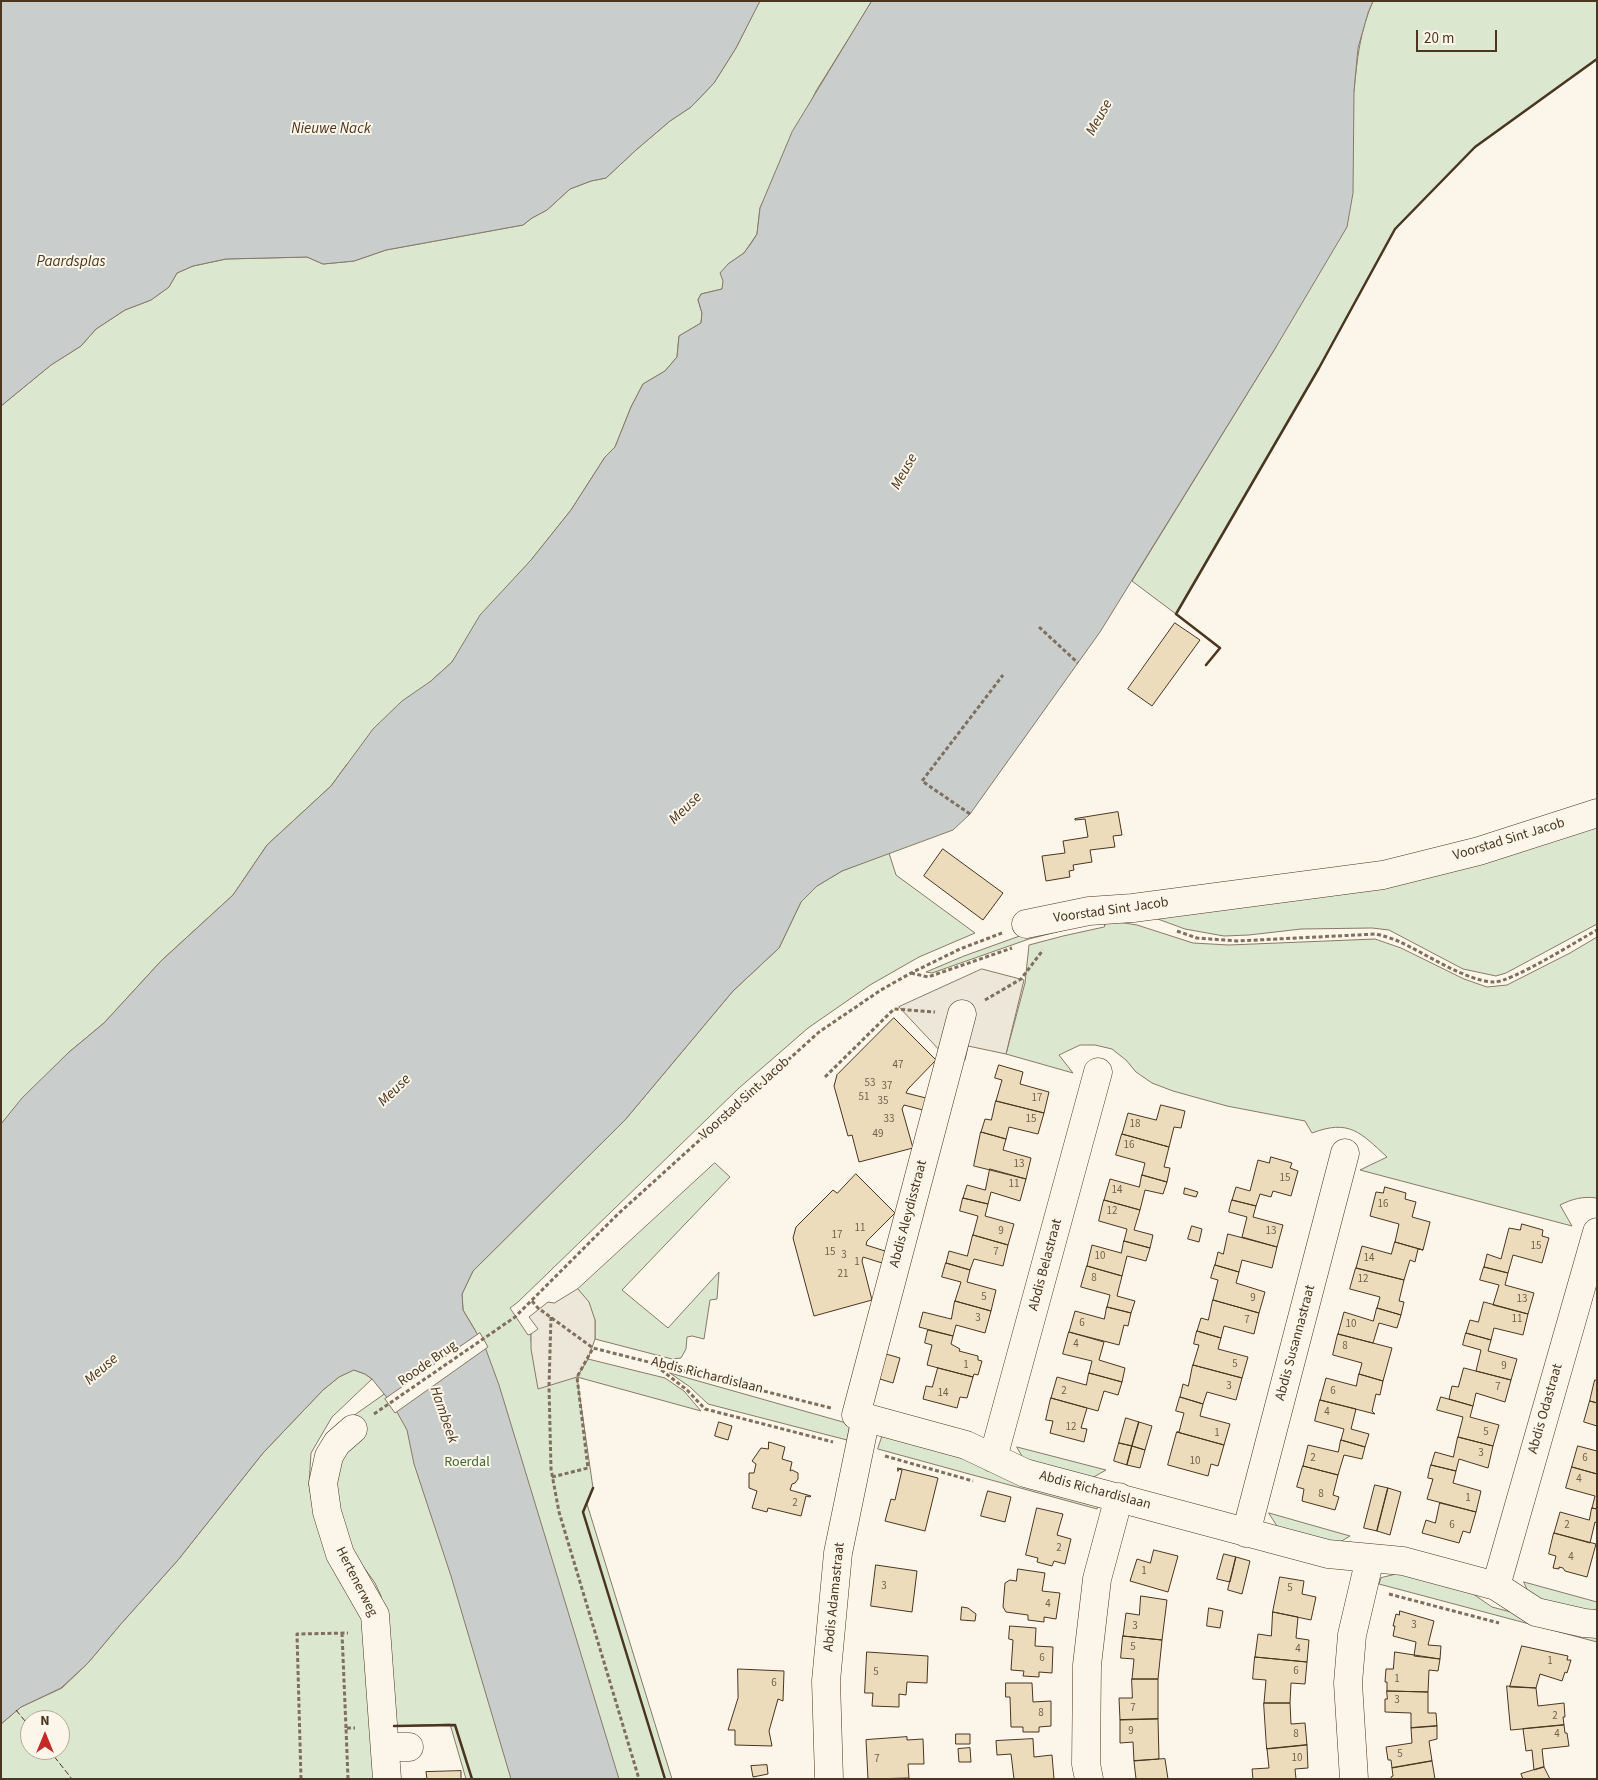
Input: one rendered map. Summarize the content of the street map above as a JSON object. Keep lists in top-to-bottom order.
{
  "streets": {
    "street": [
      "Voorstad Sint Jacob",
      "Abdis Aleydisstraat",
      "Abdis Belastraat",
      "Abdis Susannastraat",
      "Abdis Richardislaan",
      "Abdis Odastraat",
      "Hertenerweg",
      "Abdis Adamastraat"
    ],
    "path": ["Roode Brug"]
  },
  "crossings": [
    ["Voorstad Sint Jacob", "Roode Brug"],
    ["Abdis Aleydisstraat", "Abdis Richardislaan"],
    ["Abdis Aleydisstraat", "Abdis Adamastraat"],
    ["Abdis Belastraat", "Abdis Richardislaan"],
    ["Abdis Susannastraat", "Abdis Richardislaan"],
    ["Roode Brug", "Hertenerweg"],
    ["Abdis Richardislaan", "Abdis Odastraat"],
    ["Abdis Richardislaan", "Abdis Adamastraat"]
  ],
  "water": [
    "Meuse",
    "Nieuwe Nack",
    "Paardsplas",
    "Hambeek"
  ],
  "parks": ["Roerdal"],
  "house_numbers": [
    "47",
    "53",
    "37",
    "51",
    "17",
    "35",
    "33",
    "15",
    "18",
    "49",
    "16",
    "13",
    "15",
    "11",
    "14",
    "16",
    "12",
    "11",
    "9",
    "13",
    "17",
    "15",
    "15",
    "7",
    "3",
    "10",
    "14",
    "1",
    "21",
    "8",
    "12",
    "5",
    "9",
    "13",
    "3",
    "11",
    "7",
    "6",
    "10",
    "4",
    "8",
    "5",
    "1",
    "9",
    "3",
    "7",
    "2",
    "6",
    "14",
    "4",
    "12",
    "5",
    "1",
    "3",
    "2",
    "6",
    "10",
    "4",
    "8",
    "1",
    "2",
    "6",
    "2",
    "2",
    "4",
    "1",
    "3",
    "5",
    "4",
    "3",
    "3",
    "5",
    "4",
    "6",
    "1",
    "6",
    "5",
    "1",
    "6",
    "3",
    "7",
    "8",
    "2",
    "9",
    "8",
    "4",
    "5",
    "10",
    "7"
  ],
  "scale_bar": "20 m",
  "north": "top"
}
